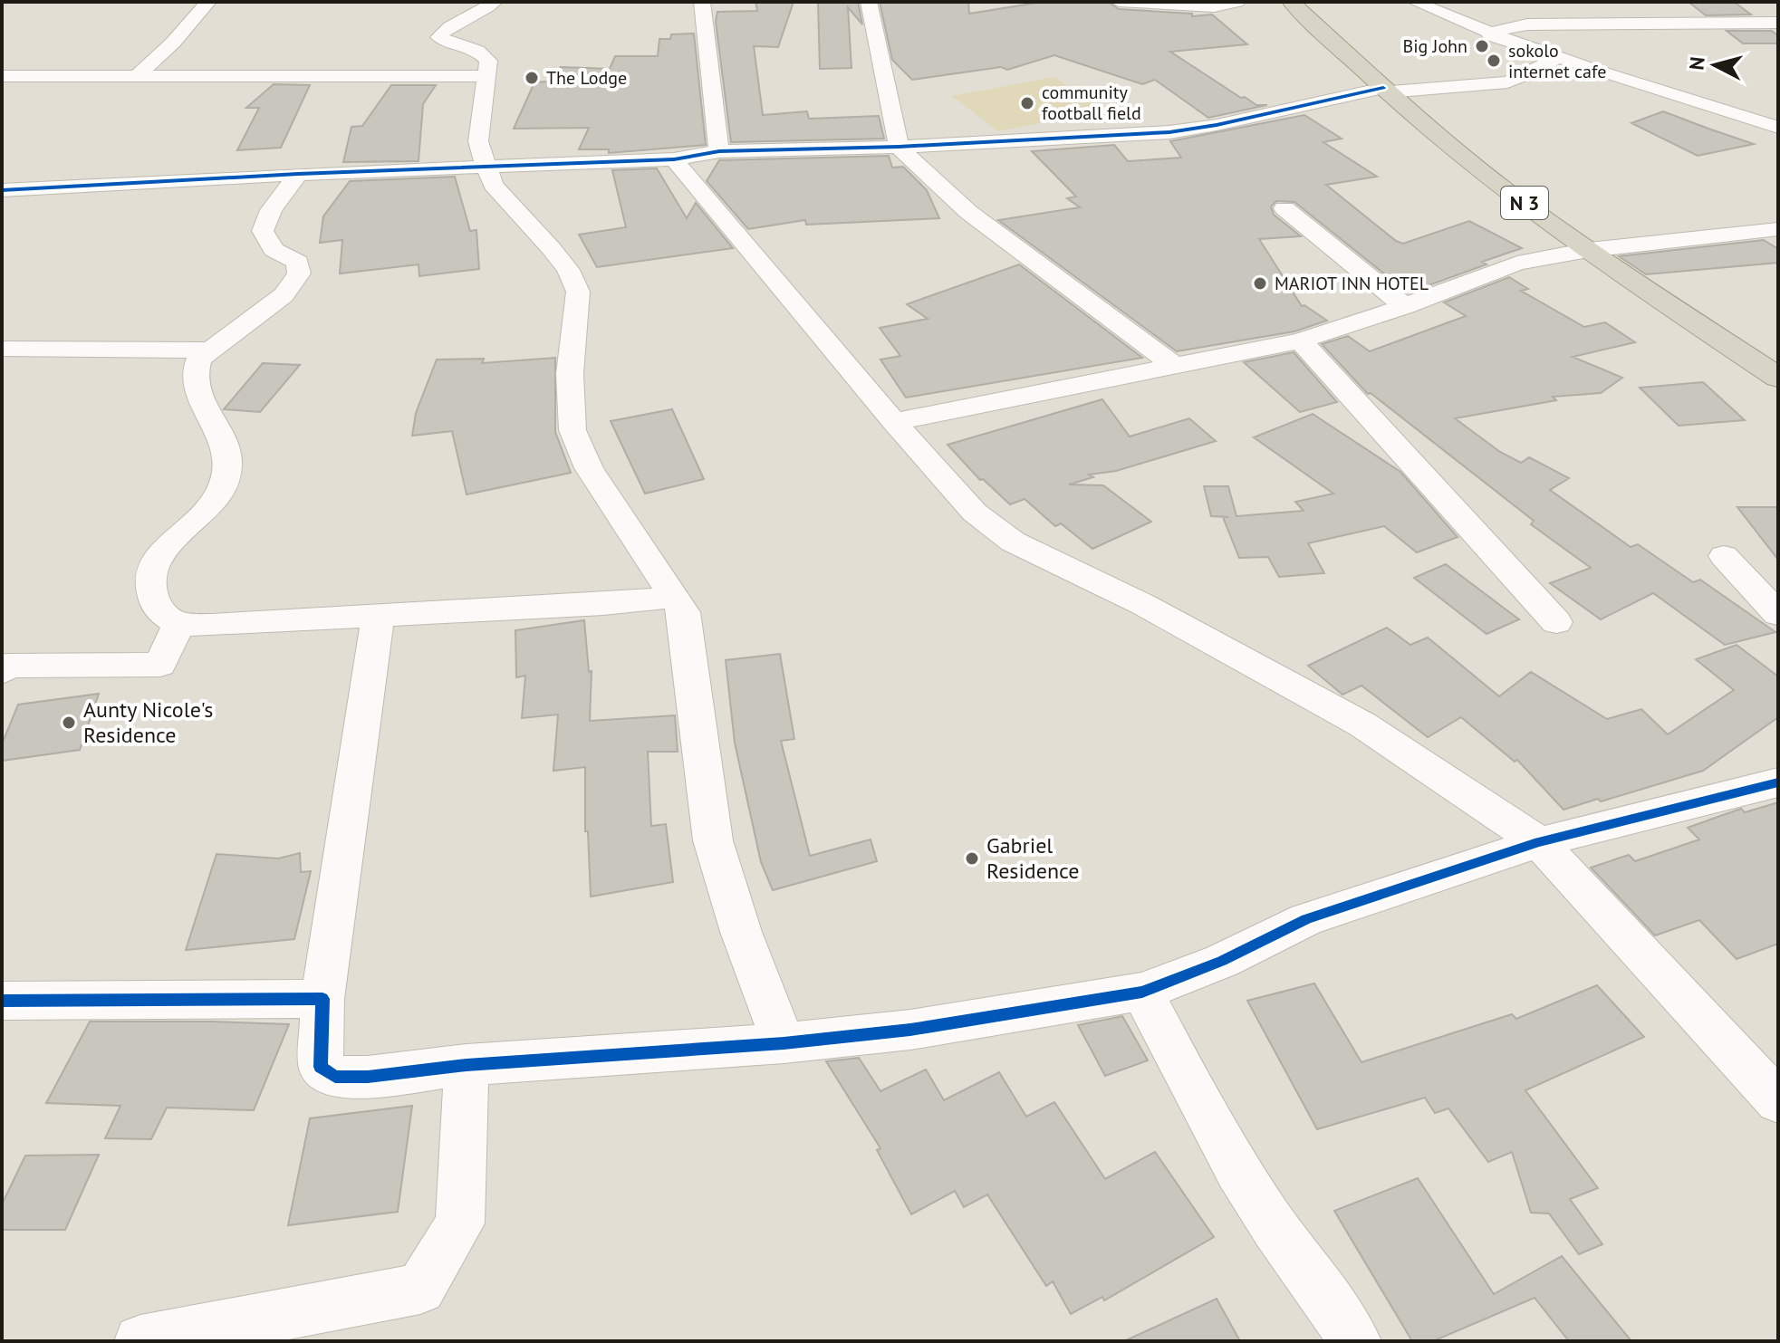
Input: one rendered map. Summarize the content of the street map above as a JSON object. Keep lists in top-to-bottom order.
{
  "streets": {
    "highway": ["N 3"]
  },
  "places": [
    "Big John",
    "sokolo internet cafe",
    "The Lodge",
    "community football field",
    "MARIOT INN HOTEL",
    "Aunty Nicole's Residence",
    "Gabriel Residence"
  ],
  "north": "left"
}
